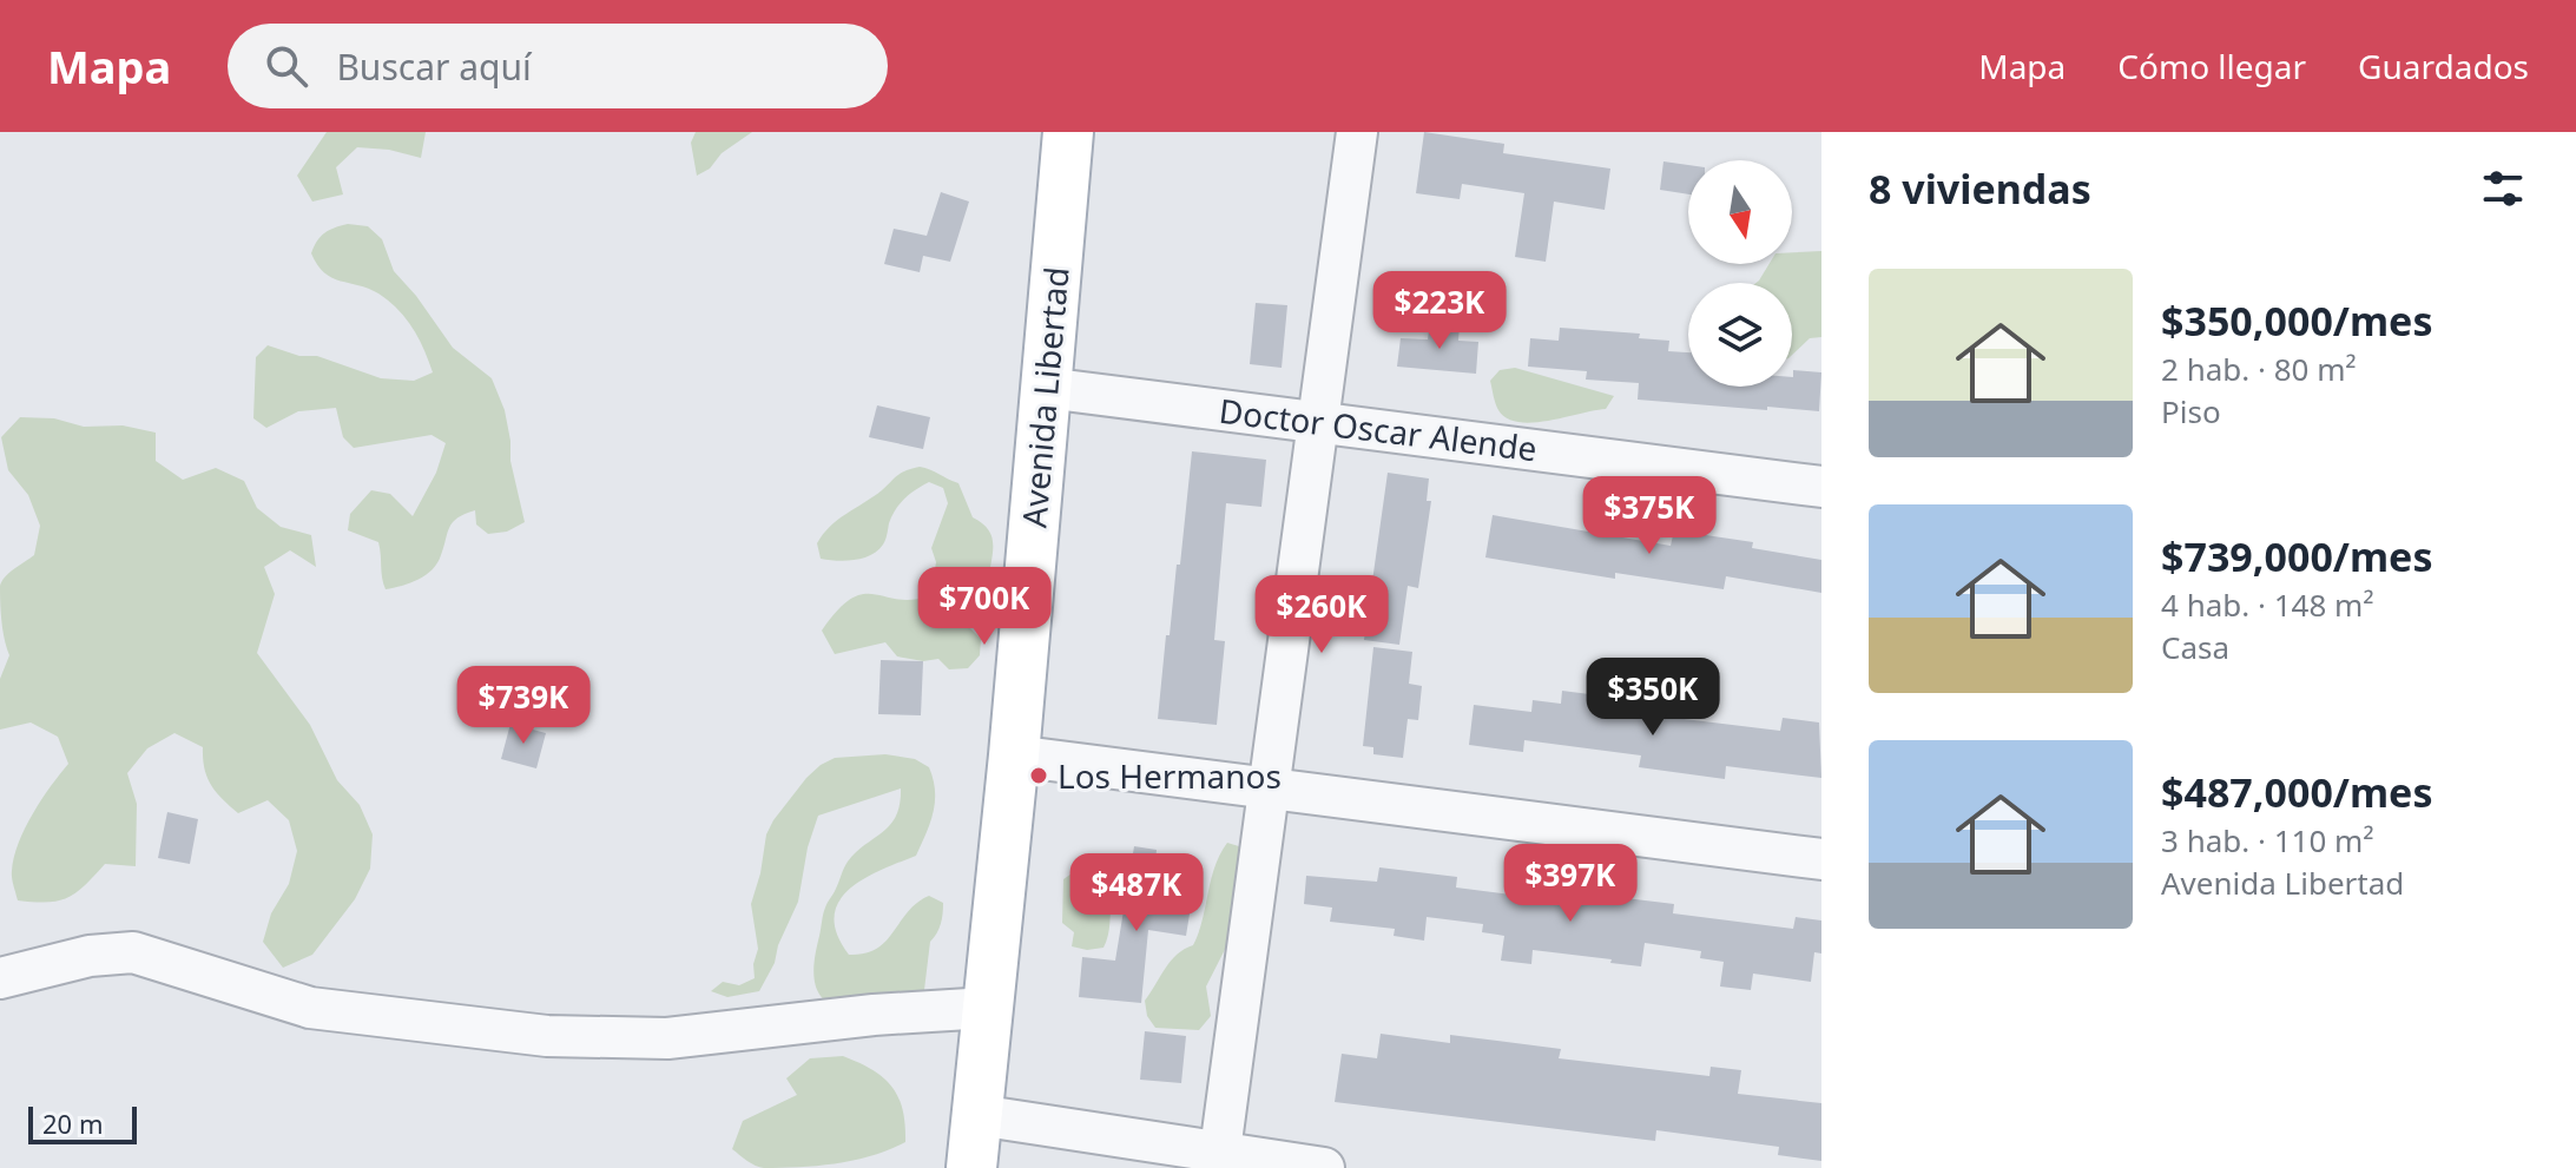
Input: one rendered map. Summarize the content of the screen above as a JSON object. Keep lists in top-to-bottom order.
{
  "streets": {
    "main road": ["Avenida Libertad"],
    "street": ["Doctor Oscar Alende"]
  },
  "crossings": [
    ["Avenida Libertad", "Doctor Oscar Alende"]
  ],
  "places": ["Los Hermanos"],
  "scale_bar": "20 m",
  "north": "bottom",
  "page": {
    "header": "Mapa",
    "search": "Buscar aquí",
    "nav": ["Mapa", "Cómo llegar", "Guardados"],
    "heading": "8 viviendas",
    "list": [
      {
        "name": "$350,000/mes",
        "note": "2 hab. · 80 m² · Piso"
      },
      {
        "name": "$739,000/mes",
        "note": "4 hab. · 148 m² · Casa"
      },
      {
        "name": "$487,000/mes",
        "note": "3 hab. · 110 m² · Avenida Libertad"
      }
    ],
    "price": [
      "$223K",
      "$375K",
      "$700K",
      "$260K",
      "$350K",
      "$739K",
      "$397K",
      "$487K"
    ],
    "scale": "20 m"
  }
}
